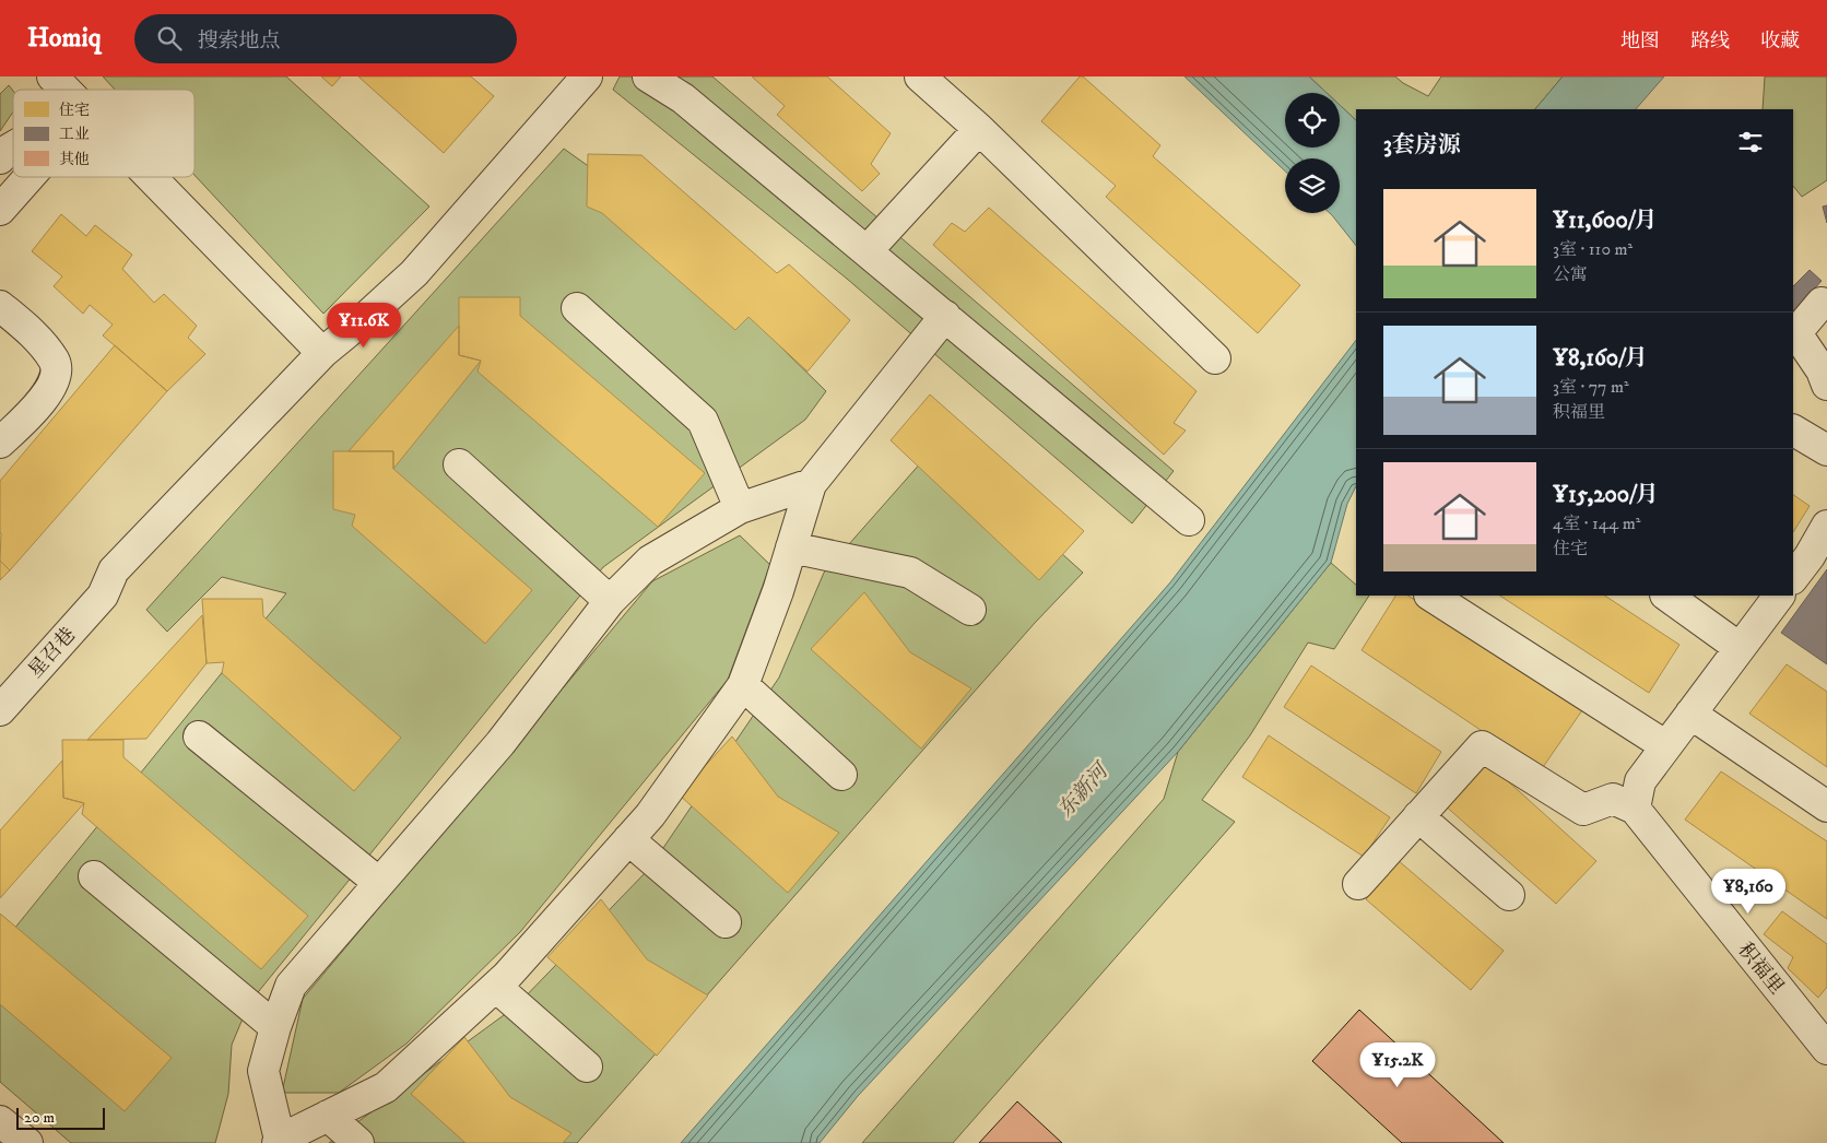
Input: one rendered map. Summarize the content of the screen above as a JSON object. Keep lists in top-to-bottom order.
{
  "streets": {
    "street": ["星召巷", "积福里"]
  },
  "water": ["东新河"],
  "legend": ["住宅", "工业", "其他"],
  "scale_bar": "20 m",
  "page": {
    "header": "Homiq",
    "search": "搜索地点",
    "nav": ["地图", "路线", "收藏"],
    "heading": "3套房源",
    "list": [
      {
        "name": "¥11,600/月",
        "note": "3室 · 110 m² · 公寓"
      },
      {
        "name": "¥8,160/月",
        "note": "3室 · 77 m² · 积福里"
      },
      {
        "name": "¥15,200/月",
        "note": "4室 · 144 m² · 住宅"
      }
    ],
    "price": ["¥11.6K", "¥8,160", "¥15.2K"],
    "scale": "20 m"
  }
}
